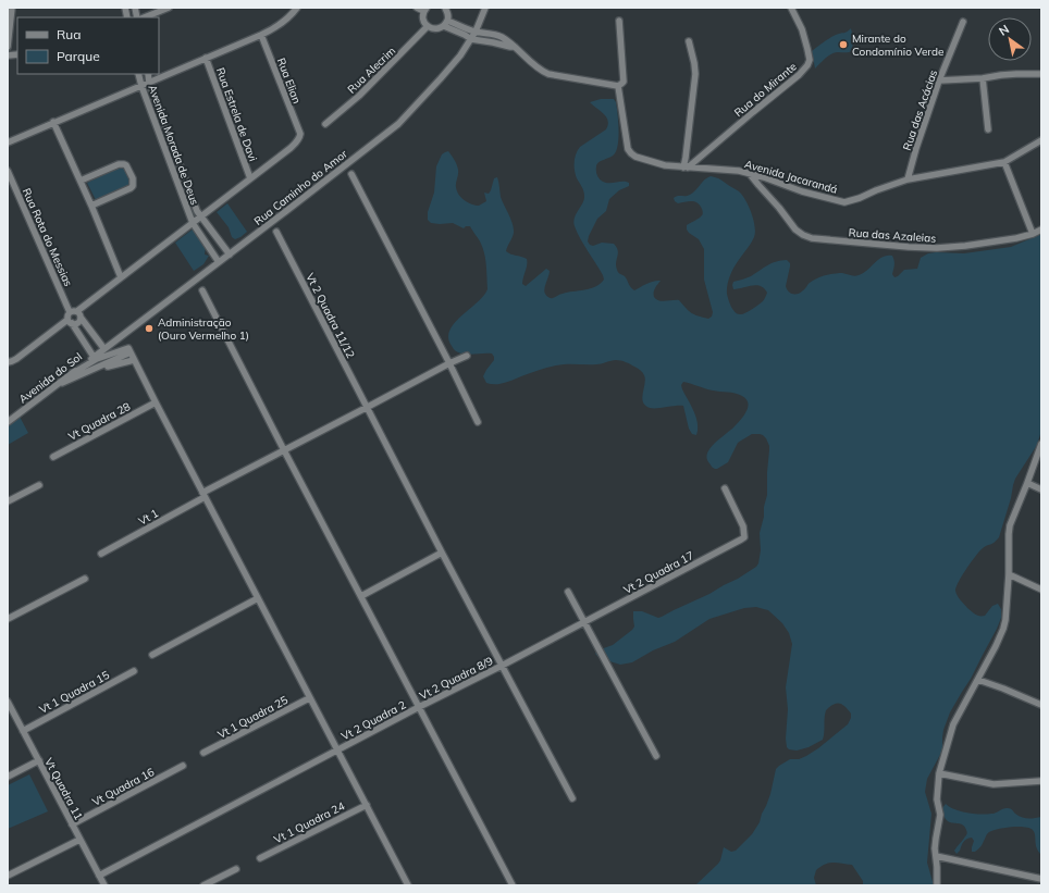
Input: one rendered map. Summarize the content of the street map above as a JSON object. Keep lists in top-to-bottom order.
{
  "streets": {
    "street": [
      "Rua Alecrim",
      "Rua Elian",
      "Rua do Mirante",
      "Rua das Acácias",
      "Rua Estrela de Davi",
      "Avenida Morada de Deus",
      "Avenida Jacarandá",
      "Rua Caminho do Amor",
      "Rua das Azaleias",
      "Rua Rota do Messias",
      "Vt 2 Quadra 11/12",
      "Avenida do Sol",
      "Vt Quadra 28",
      "Vt 1",
      "Vt 2 Quadra 17",
      "Vt 2 Quadra 8/9",
      "Vt 1 Quadra 15",
      "Vt 1 Quadra 25",
      "Vt 2 Quadra 2",
      "Vt Quadra 16",
      "Vt Quadra 11",
      "Vt 1 Quadra 24"
    ]
  },
  "crossings": [
    ["Rua Elian", "Rua Estrela de Davi"],
    ["Rua do Mirante", "Avenida Jacarandá"],
    ["Rua das Acácias", "Avenida Jacarandá"],
    ["Avenida Morada de Deus", "Rua Caminho do Amor"],
    ["Avenida Jacarandá", "Rua das Azaleias"],
    ["Rua Caminho do Amor", "Avenida do Sol"],
    ["Vt 2 Quadra 11/12", "Vt 1"],
    ["Vt 2 Quadra 11/12", "Vt 2 Quadra 17"],
    ["Vt 2 Quadra 11/12", "Vt 2 Quadra 8/9"],
    ["Vt 2 Quadra 17", "Vt 2 Quadra 8/9"],
    ["Vt 2 Quadra 8/9", "Vt 2 Quadra 2"],
    ["Vt 1 Quadra 15", "Vt Quadra 11"],
    ["Vt 2 Quadra 2", "Vt Quadra 11"],
    ["Vt Quadra 16", "Vt Quadra 11"]
  ],
  "places": ["Mirante do Condomínio Verde", "Administração (Ouro Vermelho 1)"],
  "legend": ["Rua", "Parque"],
  "north": "top left"
}
